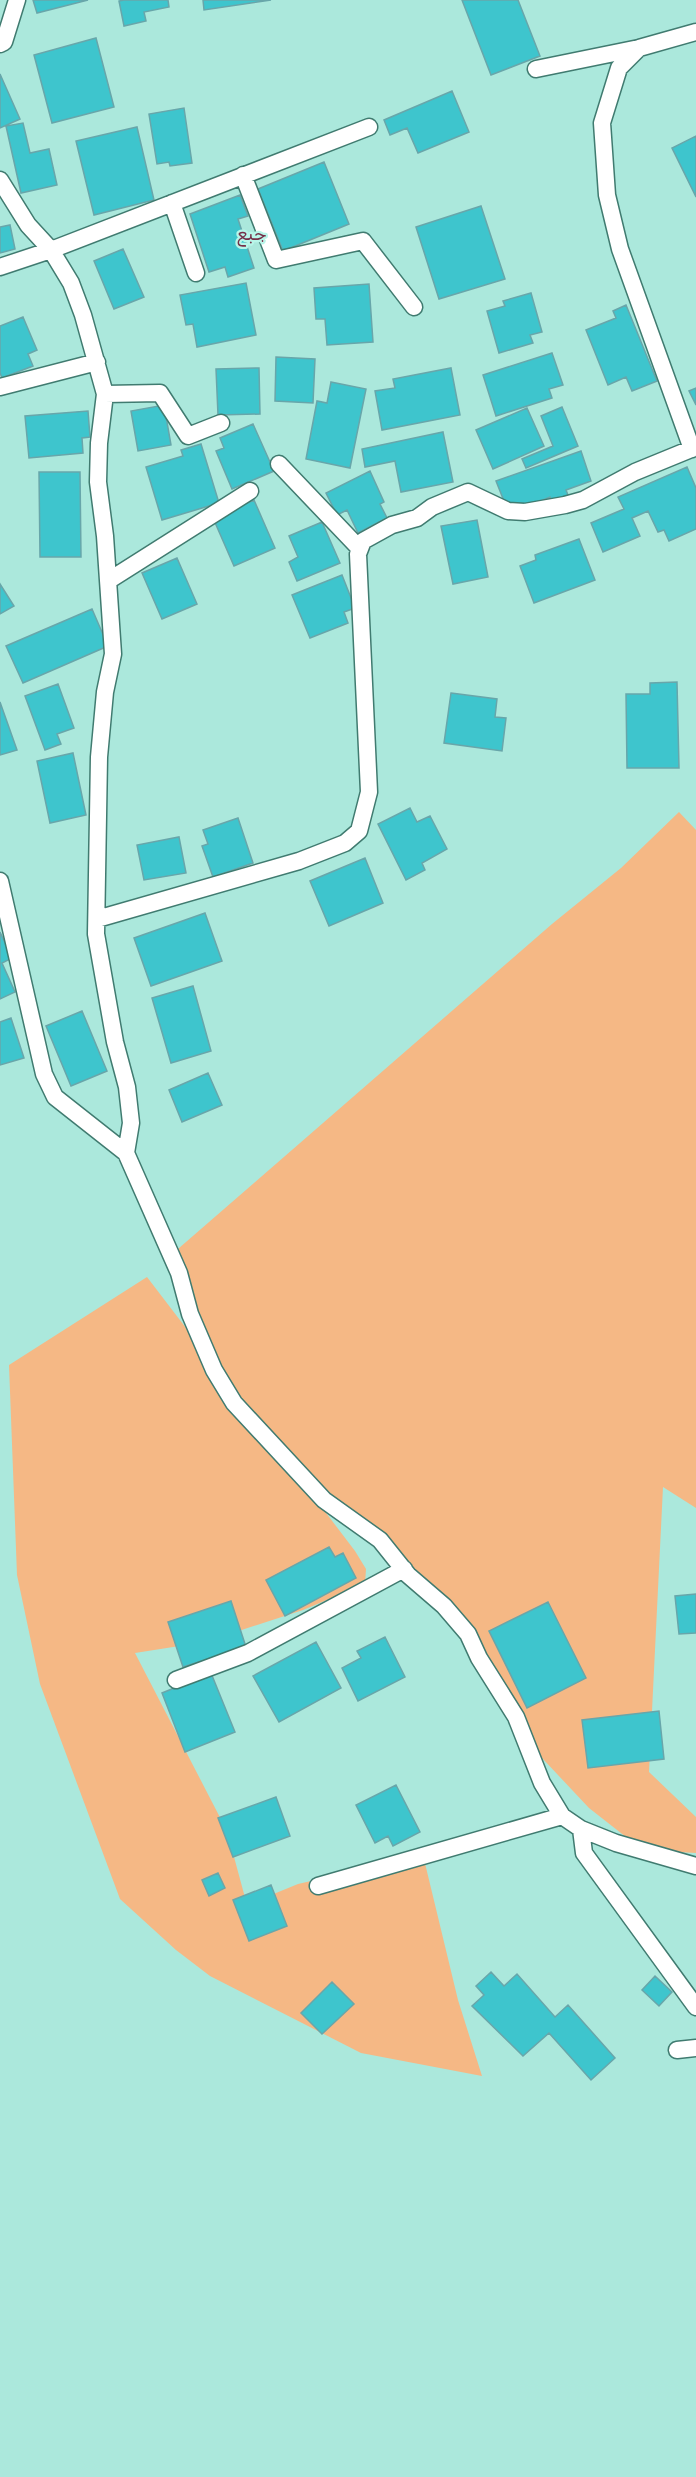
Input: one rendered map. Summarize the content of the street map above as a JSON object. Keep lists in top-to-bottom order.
{
  "districts": ["جبع"]
}
